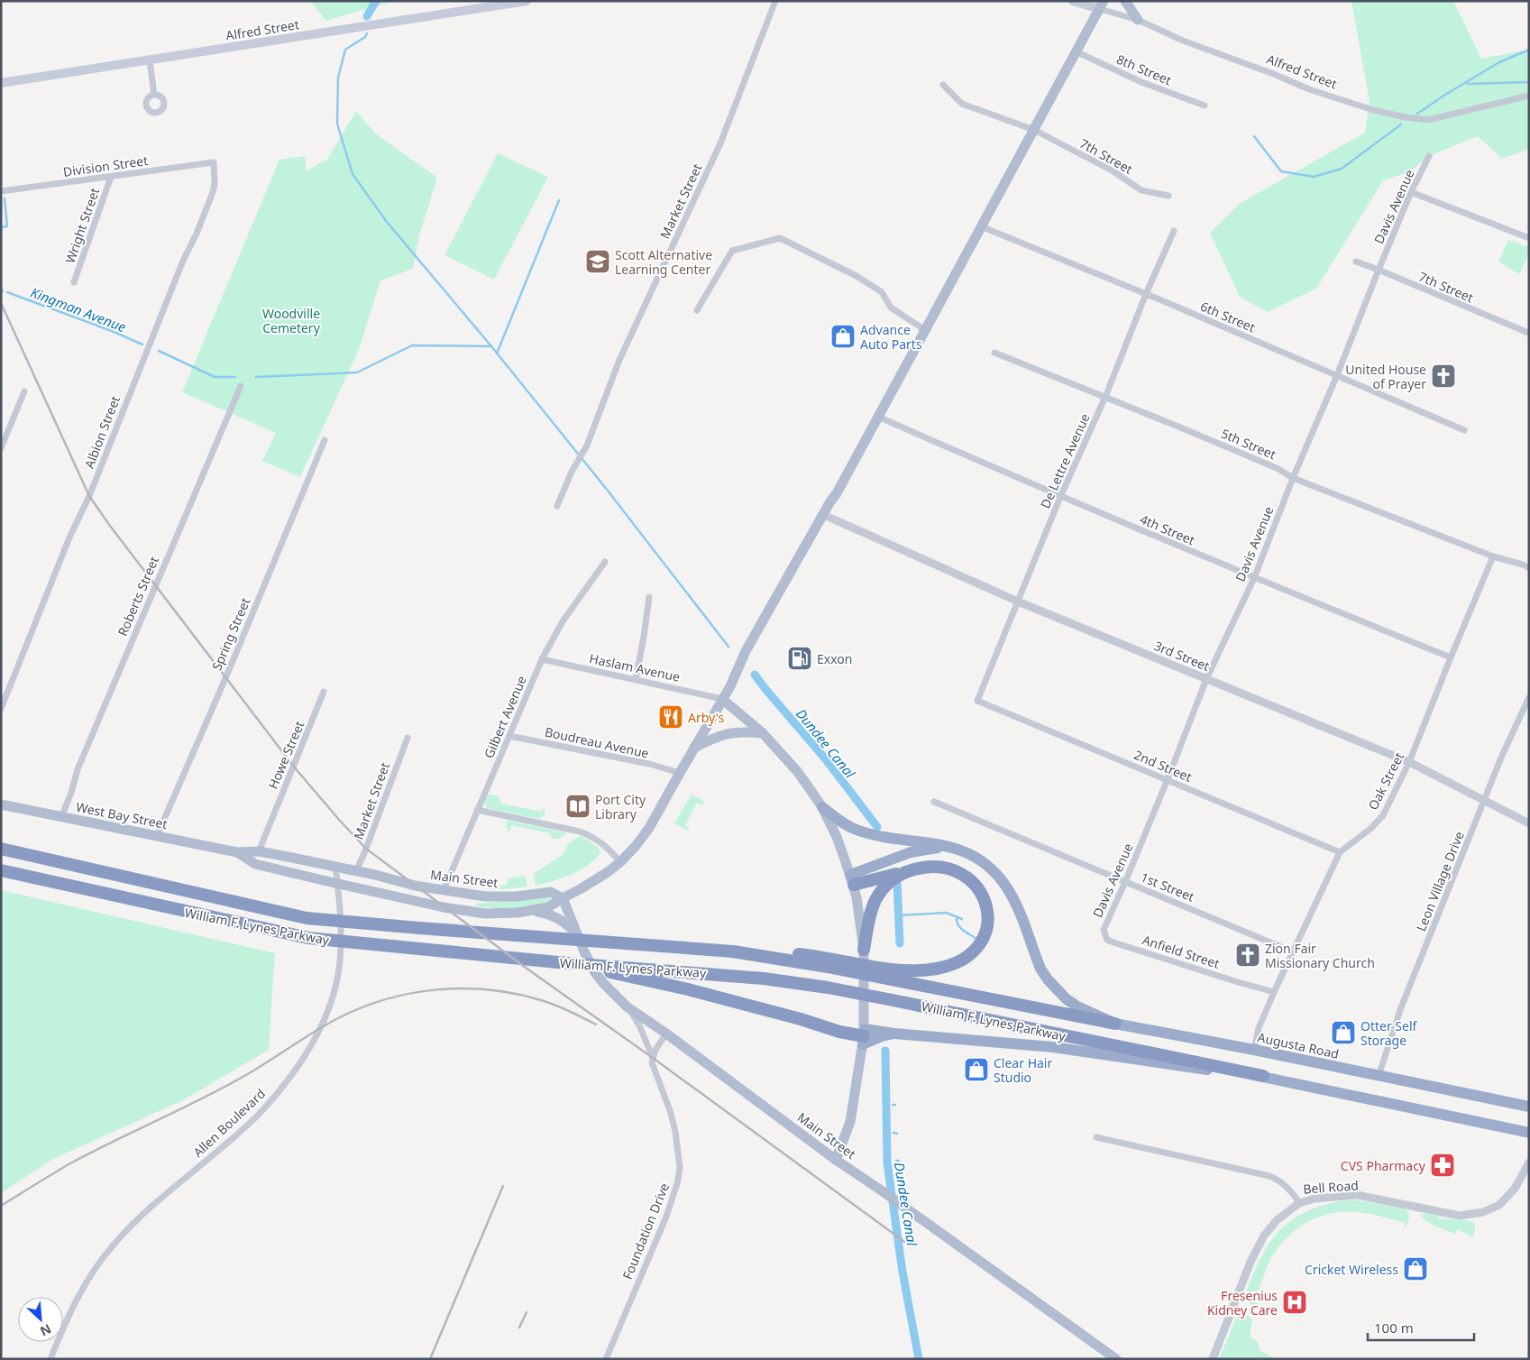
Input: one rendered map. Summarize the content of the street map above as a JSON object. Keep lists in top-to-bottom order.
{
  "streets": {
    "highway": ["William F. Lynes Parkway", "Augusta Road"],
    "main road": ["Alfred Street", "West Bay Street", "Main Street"],
    "street": [
      "8th Street",
      "7th Street",
      "Division Street",
      "Market Street",
      "Davis Avenue",
      "Wright Street",
      "6th Street",
      "Albion Street",
      "5th Street",
      "De Lettre Avenue",
      "4th Street",
      "Roberts Street",
      "Spring Street",
      "3rd Street",
      "Haslam Avenue",
      "Gilbert Avenue",
      "Boudreau Avenue",
      "Howe Street",
      "2nd Street",
      "Oak Street",
      "Leon Village Drive",
      "1st Street",
      "Anfield Street",
      "Allen Boulevard",
      "Bell Road",
      "Foundation Drive"
    ]
  },
  "crossings": [
    ["7th Street", "Davis Avenue"],
    ["Division Street", "Wright Street"],
    ["Division Street", "Albion Street"],
    ["Market Street", "West Bay Street"],
    ["Davis Avenue", "6th Street"],
    ["Davis Avenue", "5th Street"],
    ["Davis Avenue", "4th Street"],
    ["Davis Avenue", "3rd Street"],
    ["Davis Avenue", "2nd Street"],
    ["Davis Avenue", "1st Street"],
    ["Davis Avenue", "Anfield Street"],
    ["6th Street", "De Lettre Avenue"],
    ["5th Street", "De Lettre Avenue"],
    ["5th Street", "Oak Street"],
    ["De Lettre Avenue", "4th Street"],
    ["De Lettre Avenue", "3rd Street"],
    ["De Lettre Avenue", "2nd Street"],
    ["4th Street", "Oak Street"],
    ["Roberts Street", "West Bay Street"],
    ["Spring Street", "West Bay Street"],
    ["3rd Street", "Oak Street"],
    ["3rd Street", "Leon Village Drive"],
    ["Haslam Avenue", "Gilbert Avenue"],
    ["Gilbert Avenue", "Boudreau Avenue"],
    ["Gilbert Avenue", "Main Street"],
    ["Howe Street", "West Bay Street"],
    ["2nd Street", "Oak Street"],
    ["Oak Street", "1st Street"],
    ["Oak Street", "Anfield Street"],
    ["Oak Street", "Augusta Road"],
    ["West Bay Street", "Main Street"],
    ["West Bay Street", "Allen Boulevard"],
    ["Main Street", "Foundation Drive"],
    ["Leon Village Drive", "Augusta Road"],
    ["William F. Lynes Parkway", "Augusta Road"]
  ],
  "water": ["Kingman Avenue", "Dundee Canal"],
  "parks": ["Woodville Cemetery"],
  "places": {
    "school or university": ["Scott Alternative Learning Center"],
    "shop": [
      "Advance Auto Parts",
      "Otter Self Storage",
      "Clear Hair Studio",
      "Cricket Wireless"
    ],
    "church": ["United House of Prayer", "Zion Fair Missionary Church"],
    "fuel station": ["Exxon"],
    "restaurant": ["Arby's"],
    "library": ["Port City Library"],
    "pharmacy": ["CVS Pharmacy"],
    "hospital": ["Fresenius Kidney Care"]
  },
  "scale_bar": "100 m",
  "north": "bottom right"
}
